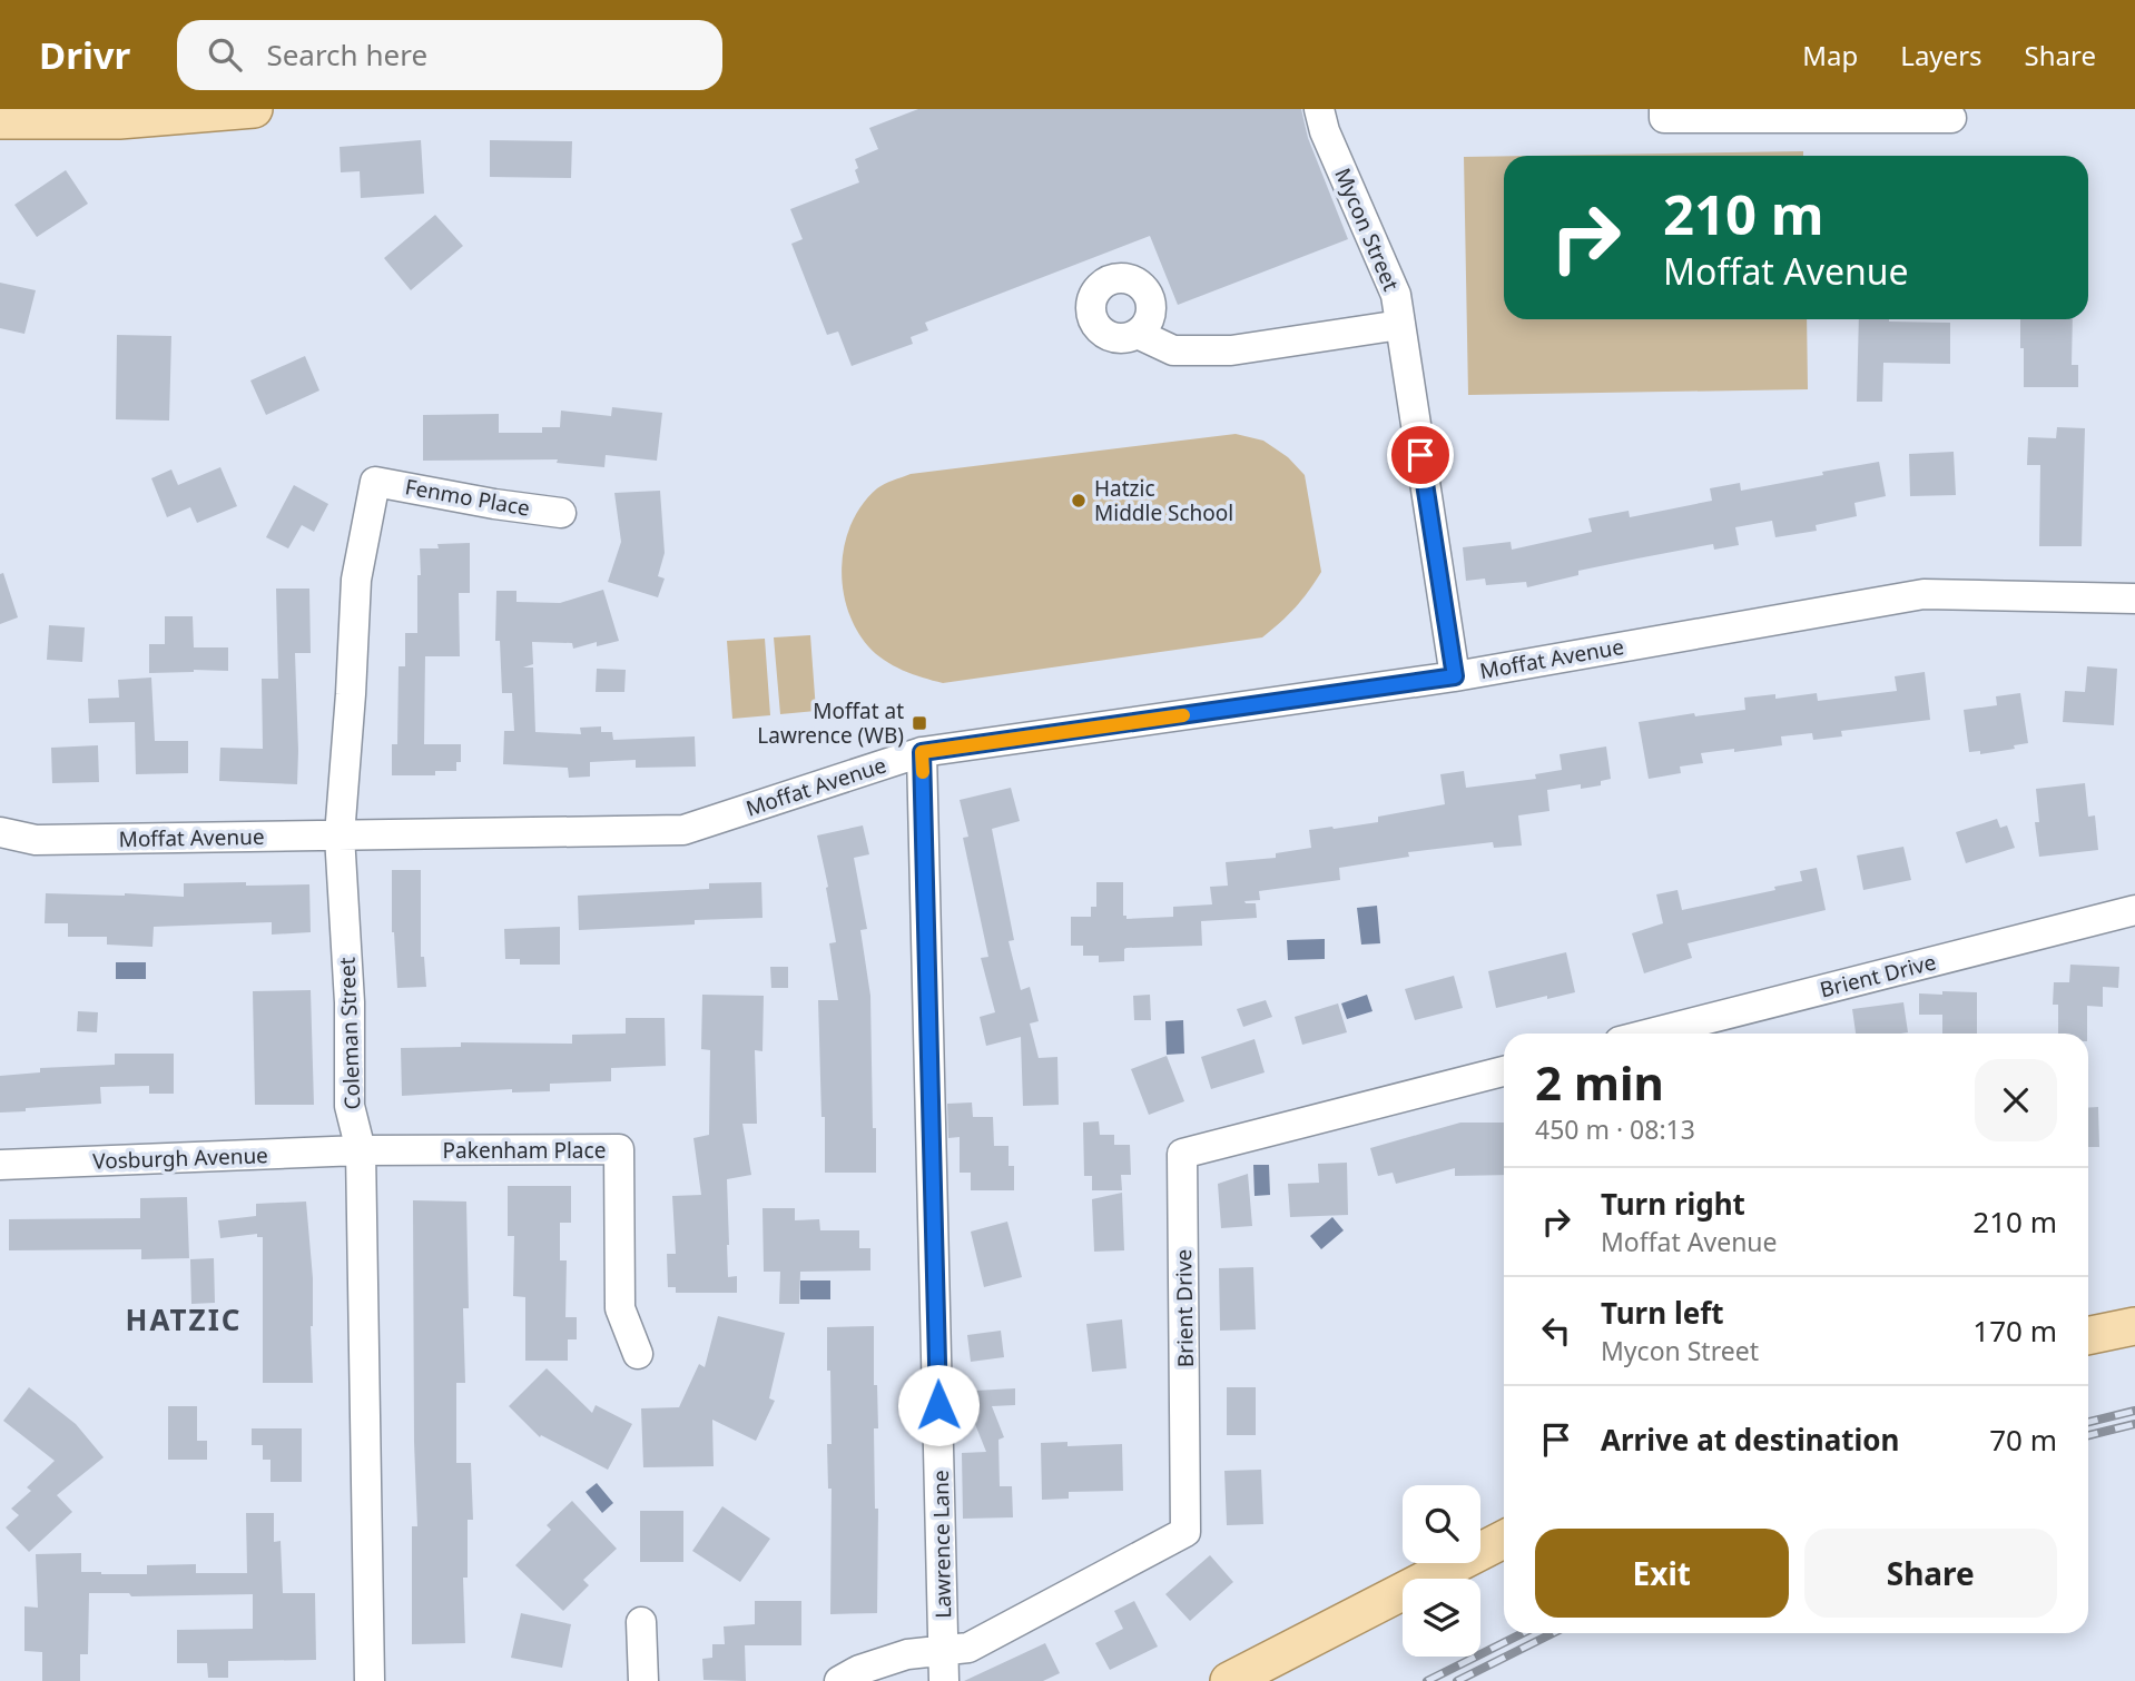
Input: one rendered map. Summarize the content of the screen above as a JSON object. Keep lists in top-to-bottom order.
{
  "streets": {
    "street": [
      "Mycon Street",
      "Fenmo Place",
      "Moffat Avenue",
      "Brient Drive",
      "Coleman Street",
      "Pakenham Place",
      "Vosburgh Avenue",
      "Lawrence Lane"
    ]
  },
  "crossings": [
    ["Mycon Street", "Moffat Avenue"],
    ["Fenmo Place", "Coleman Street"],
    ["Moffat Avenue", "Coleman Street"],
    ["Moffat Avenue", "Lawrence Lane"],
    ["Brient Drive", "Lawrence Lane"],
    ["Coleman Street", "Pakenham Place"],
    ["Coleman Street", "Vosburgh Avenue"],
    ["Pakenham Place", "Vosburgh Avenue"]
  ],
  "districts": ["HATZIC"],
  "places": {
    "other": ["Hatzic Middle School"],
    "transit": ["Moffat at Lawrence (WB)"]
  },
  "page": {
    "header": "Drivr",
    "search": "Search here",
    "nav": ["Map", "Layers", "Share"],
    "turn": ["210 m", "Moffat Avenue"],
    "heading": ["2 min", "450 m · 08:13"],
    "list": [
      {
        "name": "Turn right",
        "note": "Moffat Avenue",
        "value": "210 m"
      },
      {
        "name": "Turn left",
        "note": "Mycon Street",
        "value": "170 m"
      },
      {
        "name": "Arrive at destination",
        "value": "70 m"
      }
    ],
    "buttons": ["Exit", "Share"]
  }
}
